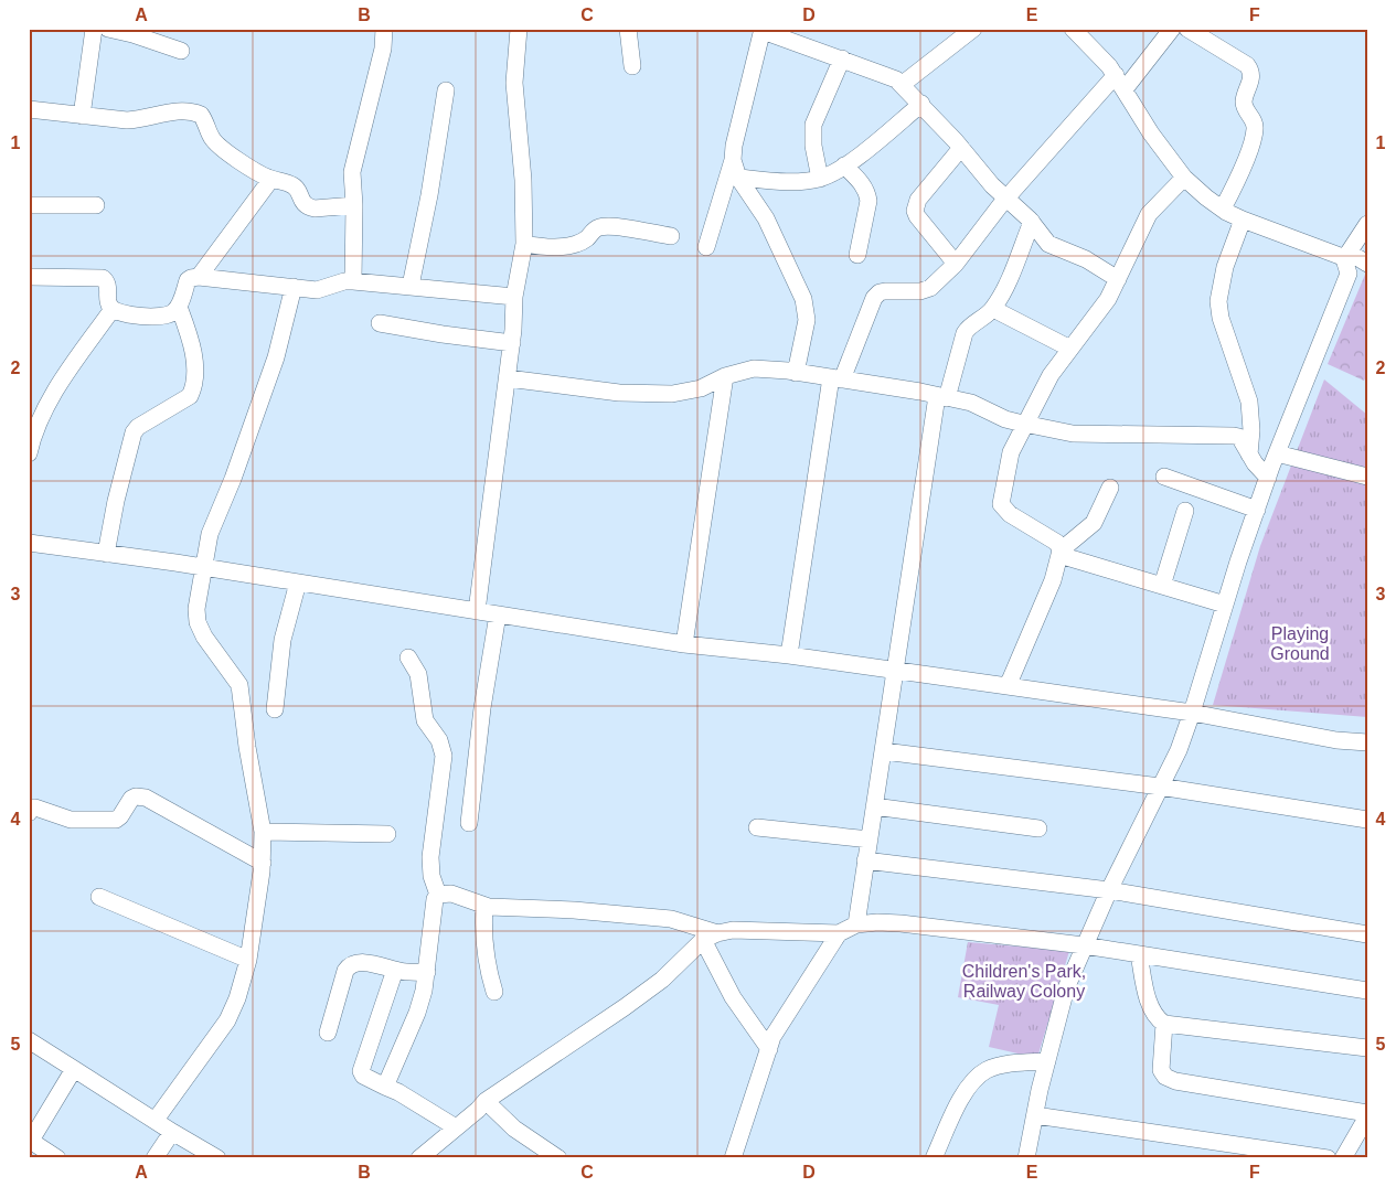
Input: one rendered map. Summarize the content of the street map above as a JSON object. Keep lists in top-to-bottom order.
{
  "parks": ["Playing Ground", "Children's Park, Railway Colony"],
  "grid": {
    "columns": [
      "A",
      "B",
      "C",
      "D",
      "E",
      "F"
    ],
    "rows": [
      "1",
      "2",
      "3",
      "4",
      "5"
    ]
  }
}
